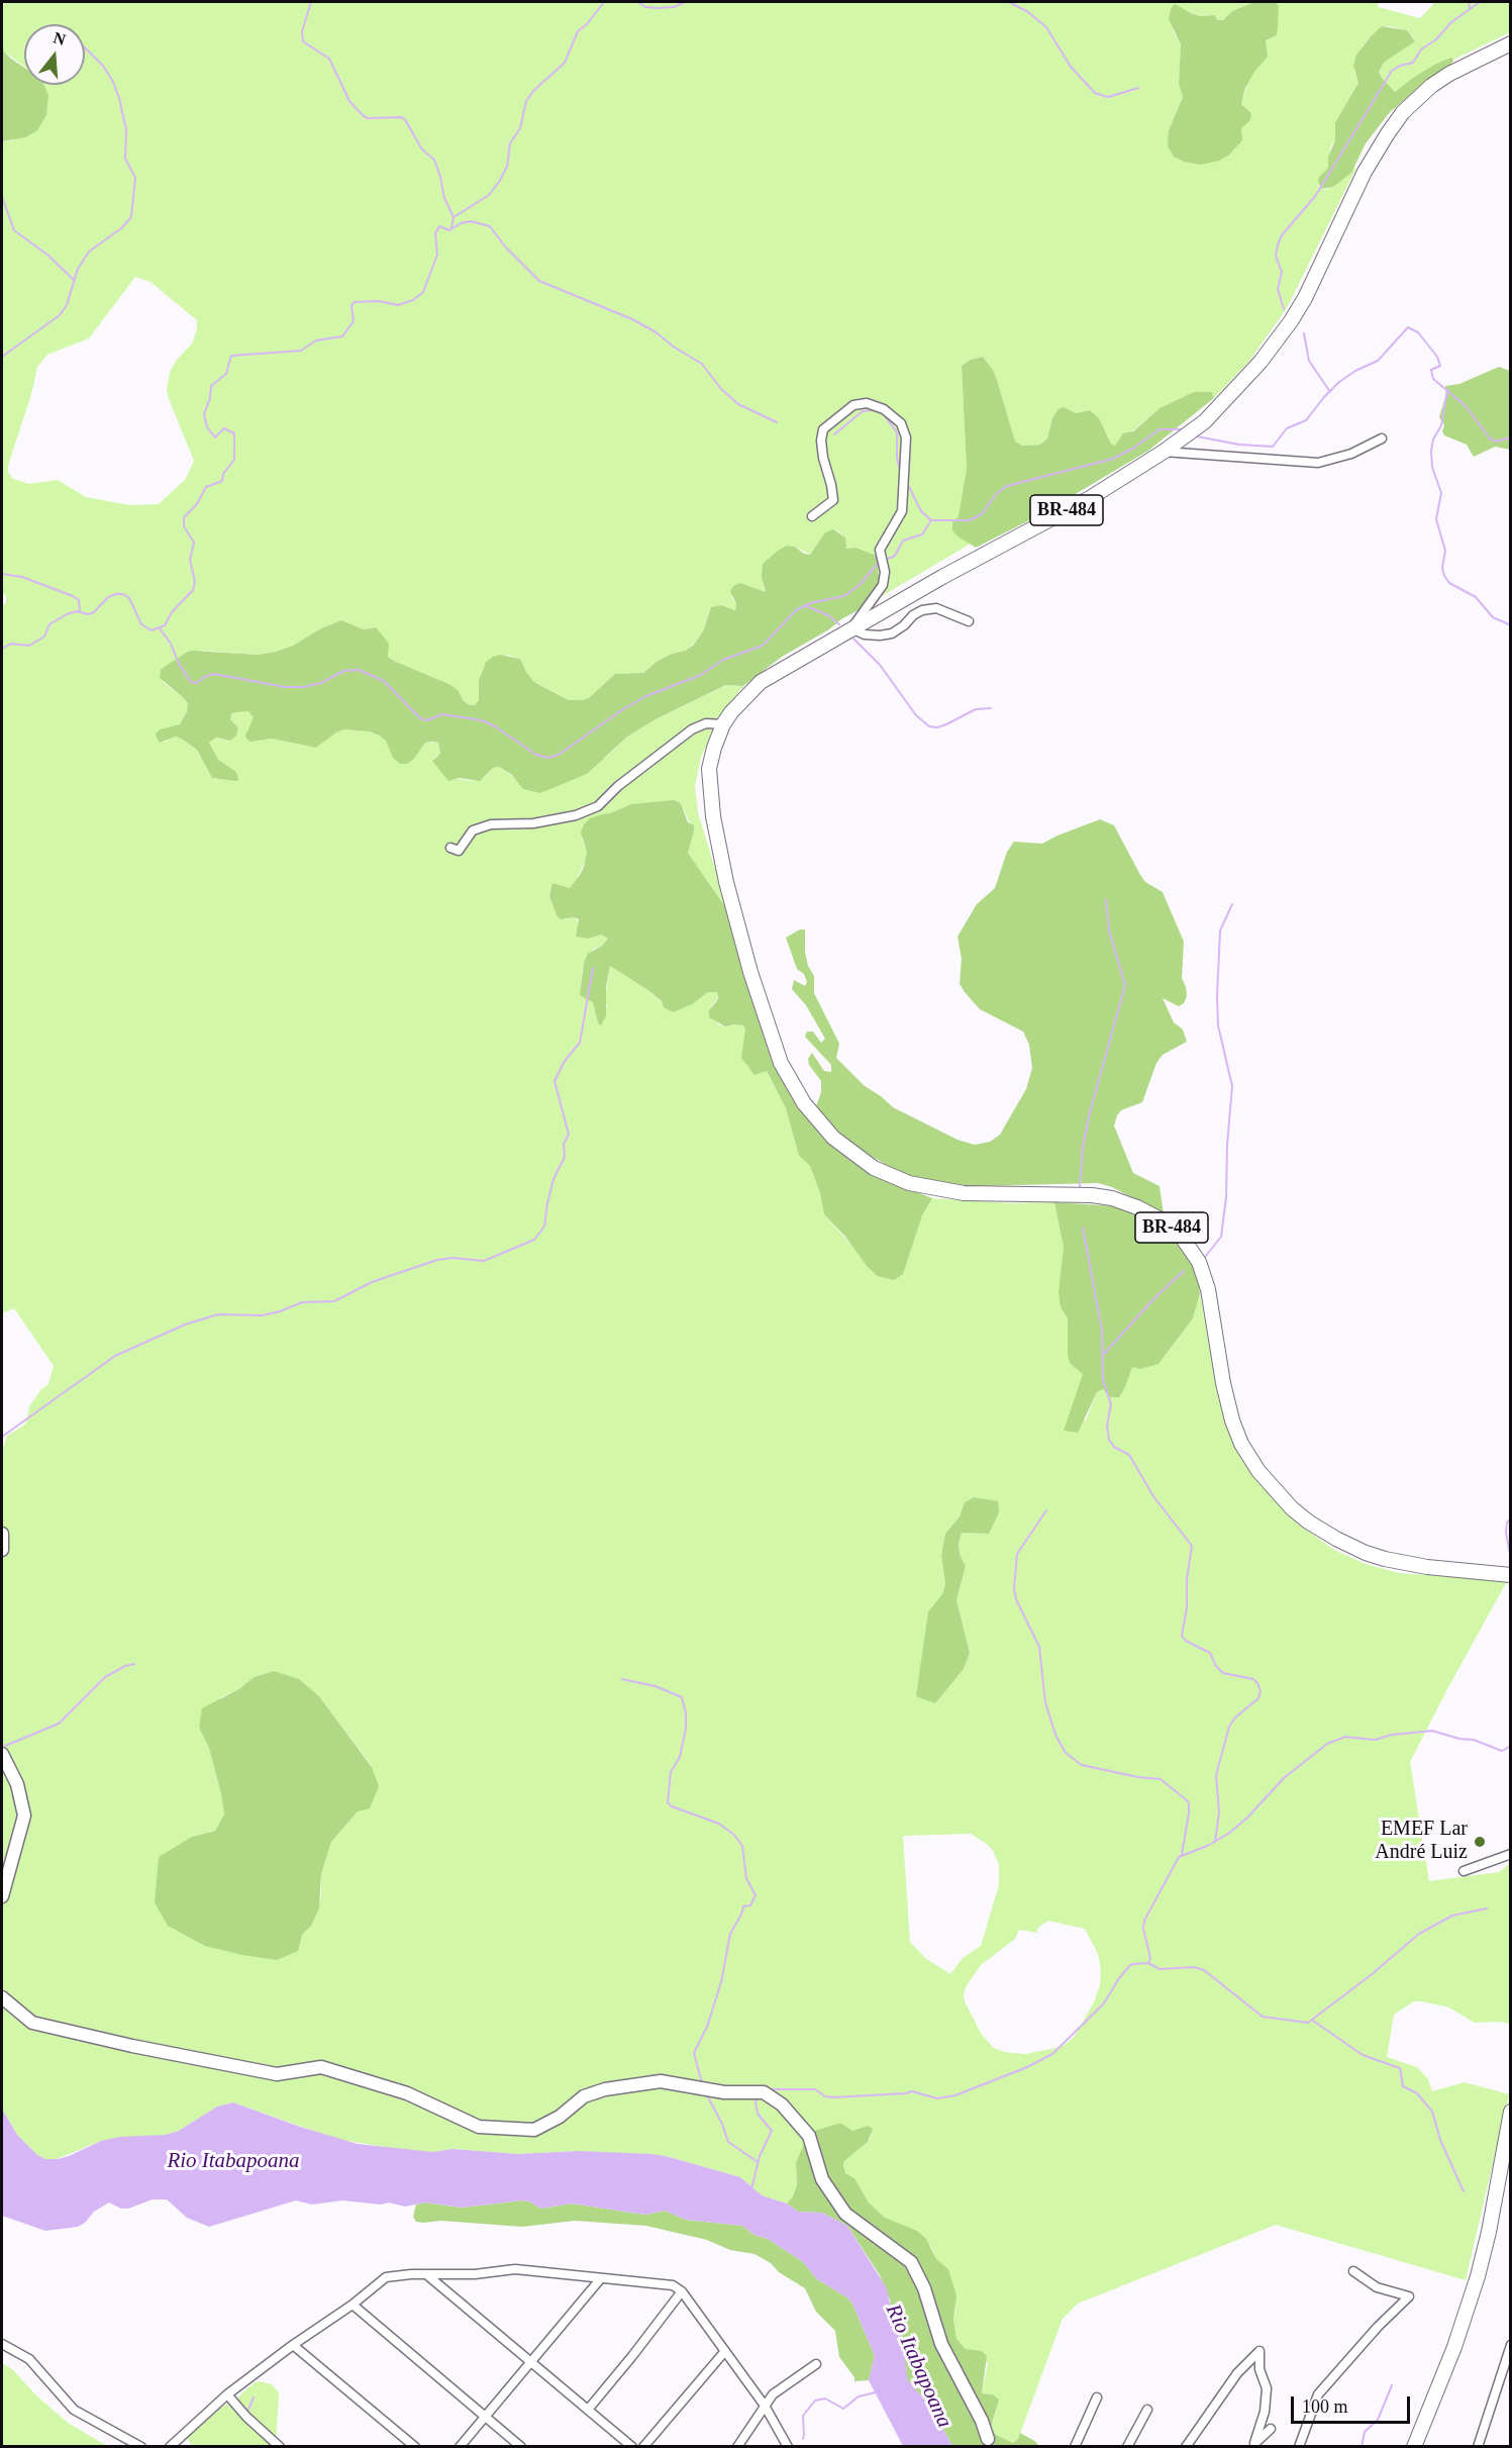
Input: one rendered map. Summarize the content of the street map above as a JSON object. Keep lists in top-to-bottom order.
{
  "streets": {
    "main road": ["BR-484"]
  },
  "water": ["Rio Itabapoana"],
  "places": ["EMEF Lar André Luiz"],
  "scale_bar": "100 m",
  "north": "top"
}
